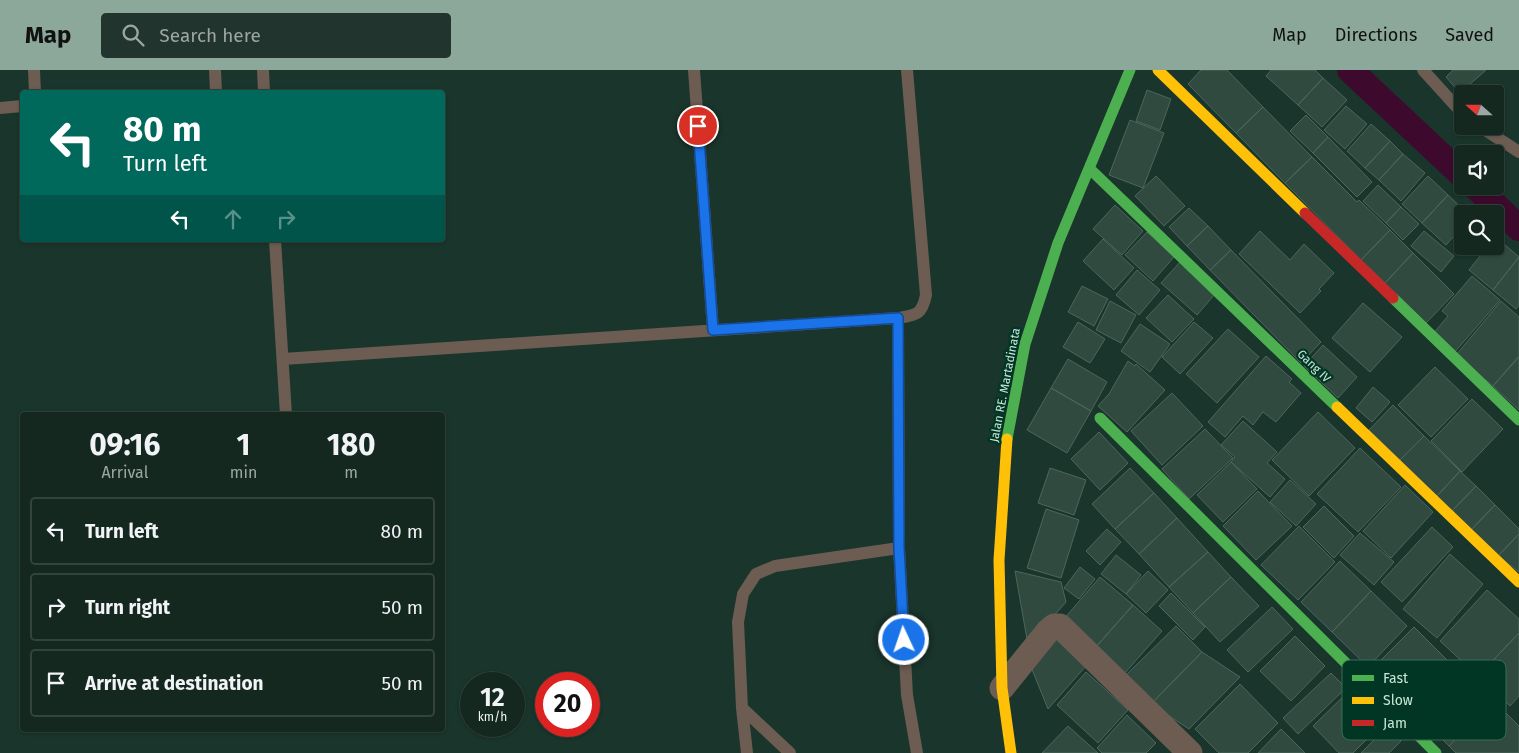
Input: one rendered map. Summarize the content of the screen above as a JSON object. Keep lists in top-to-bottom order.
{
  "streets": {
    "street": ["Gang IV", "Jalan RE. Martadinata"]
  },
  "crossings": [
    ["Gang IV", "Jalan RE. Martadinata"]
  ],
  "legend": ["Fast", "Slow", "Jam"],
  "north": "left",
  "page": {
    "header": "Map",
    "search": "Search here",
    "nav": ["Map", "Directions", "Saved"],
    "turn": ["80 m", "Turn left"],
    "eta": [
      "09:16",
      "Arrival",
      "1",
      "min",
      "180",
      "m"
    ],
    "list": [
      {
        "name": "Turn left",
        "value": "80 m"
      },
      {
        "name": "Turn right",
        "value": "50 m"
      },
      {
        "name": "Arrive at destination",
        "value": "50 m"
      }
    ],
    "speed": "12 km/h",
    "limit": "20"
  }
}
